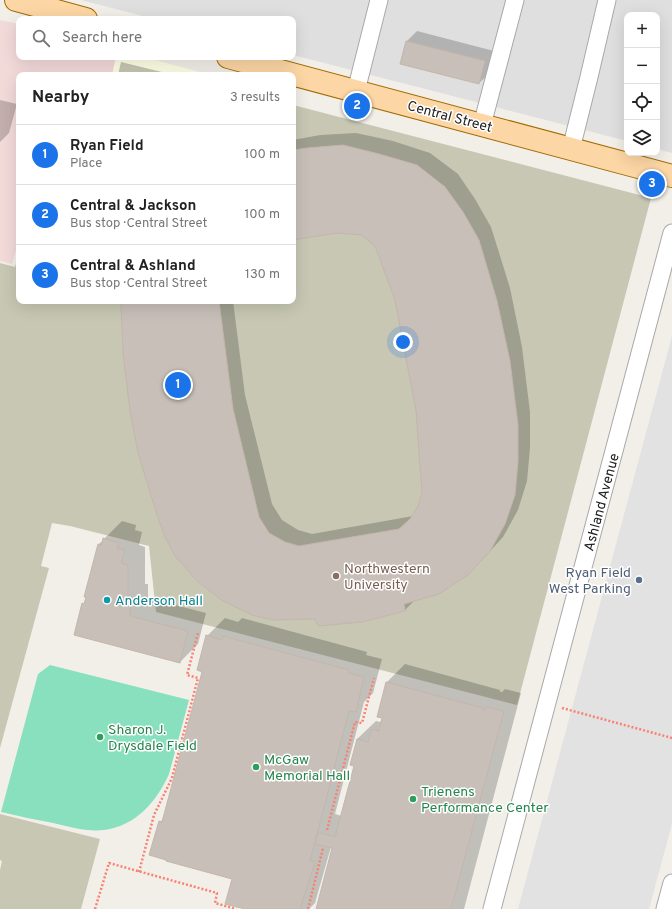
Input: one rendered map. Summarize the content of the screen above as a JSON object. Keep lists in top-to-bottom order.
{
  "streets": {
    "main road": ["Central Street"],
    "street": ["Ashland Avenue"]
  },
  "places": [
    "Northwestern University",
    "Ryan Field West Parking",
    "Anderson Hall",
    "Sharon J. Drysdale Field",
    "McGaw Memorial Hall",
    "Trienens Performance Center"
  ],
  "page": {
    "map_buttons": ["+", "−"],
    "search": "Search here",
    "heading": ["Nearby", "3 results"],
    "pins": ["2", "3", "1"],
    "list": [
      {
        "mark": "1",
        "name": "Ryan Field",
        "note": "Place",
        "value": "100 m"
      },
      {
        "mark": "2",
        "name": "Central & Jackson",
        "note": "Bus stop · Central Street",
        "value": "100 m"
      },
      {
        "mark": "3",
        "name": "Central & Ashland",
        "note": "Bus stop · Central Street",
        "value": "130 m"
      }
    ]
  }
}
